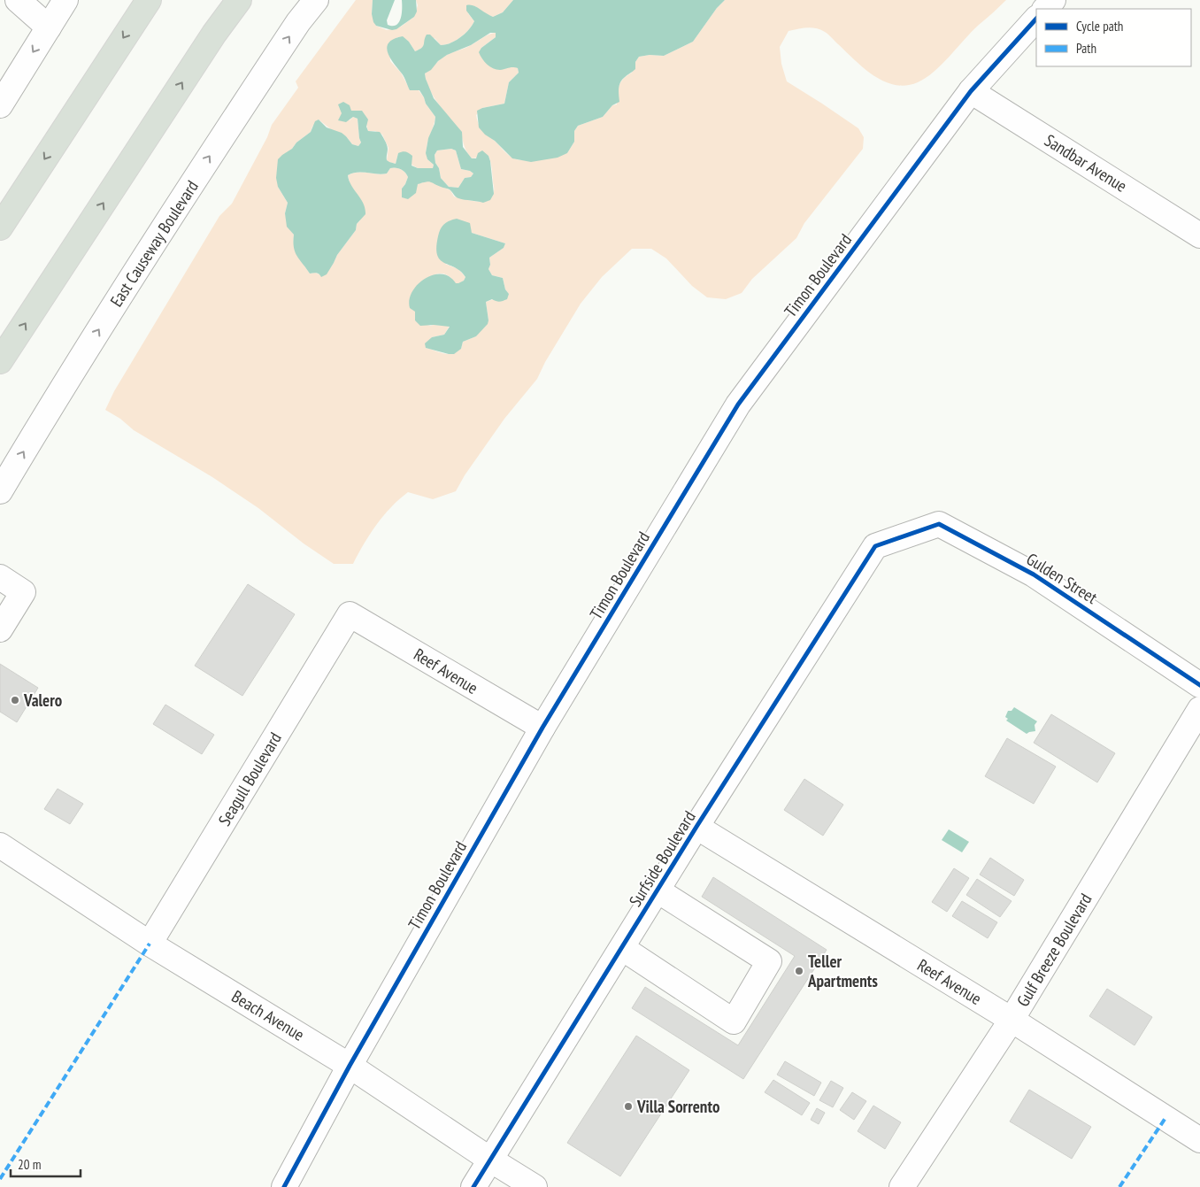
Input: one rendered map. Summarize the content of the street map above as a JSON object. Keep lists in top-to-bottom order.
{
  "streets": {
    "street": [
      "Sandbar Avenue",
      "East Causeway Boulevard",
      "Timon Boulevard",
      "Gulden Street",
      "Reef Avenue",
      "Seagull Boulevard",
      "Surfside Boulevard",
      "Gulf Breeze Boulevard",
      "Beach Avenue"
    ]
  },
  "crossings": [
    ["Sandbar Avenue", "Timon Boulevard"],
    ["Timon Boulevard", "Reef Avenue"],
    ["Timon Boulevard", "Beach Avenue"],
    ["Gulden Street", "Surfside Boulevard"],
    ["Reef Avenue", "Seagull Boulevard"],
    ["Reef Avenue", "Surfside Boulevard"],
    ["Reef Avenue", "Gulf Breeze Boulevard"],
    ["Seagull Boulevard", "Beach Avenue"],
    ["Surfside Boulevard", "Beach Avenue"]
  ],
  "one_way": ["East Causeway Boulevard"],
  "places": ["Valero", "Teller Apartments", "Villa Sorrento"],
  "legend": ["Cycle path", "Path"],
  "scale_bar": "20 m"
}
